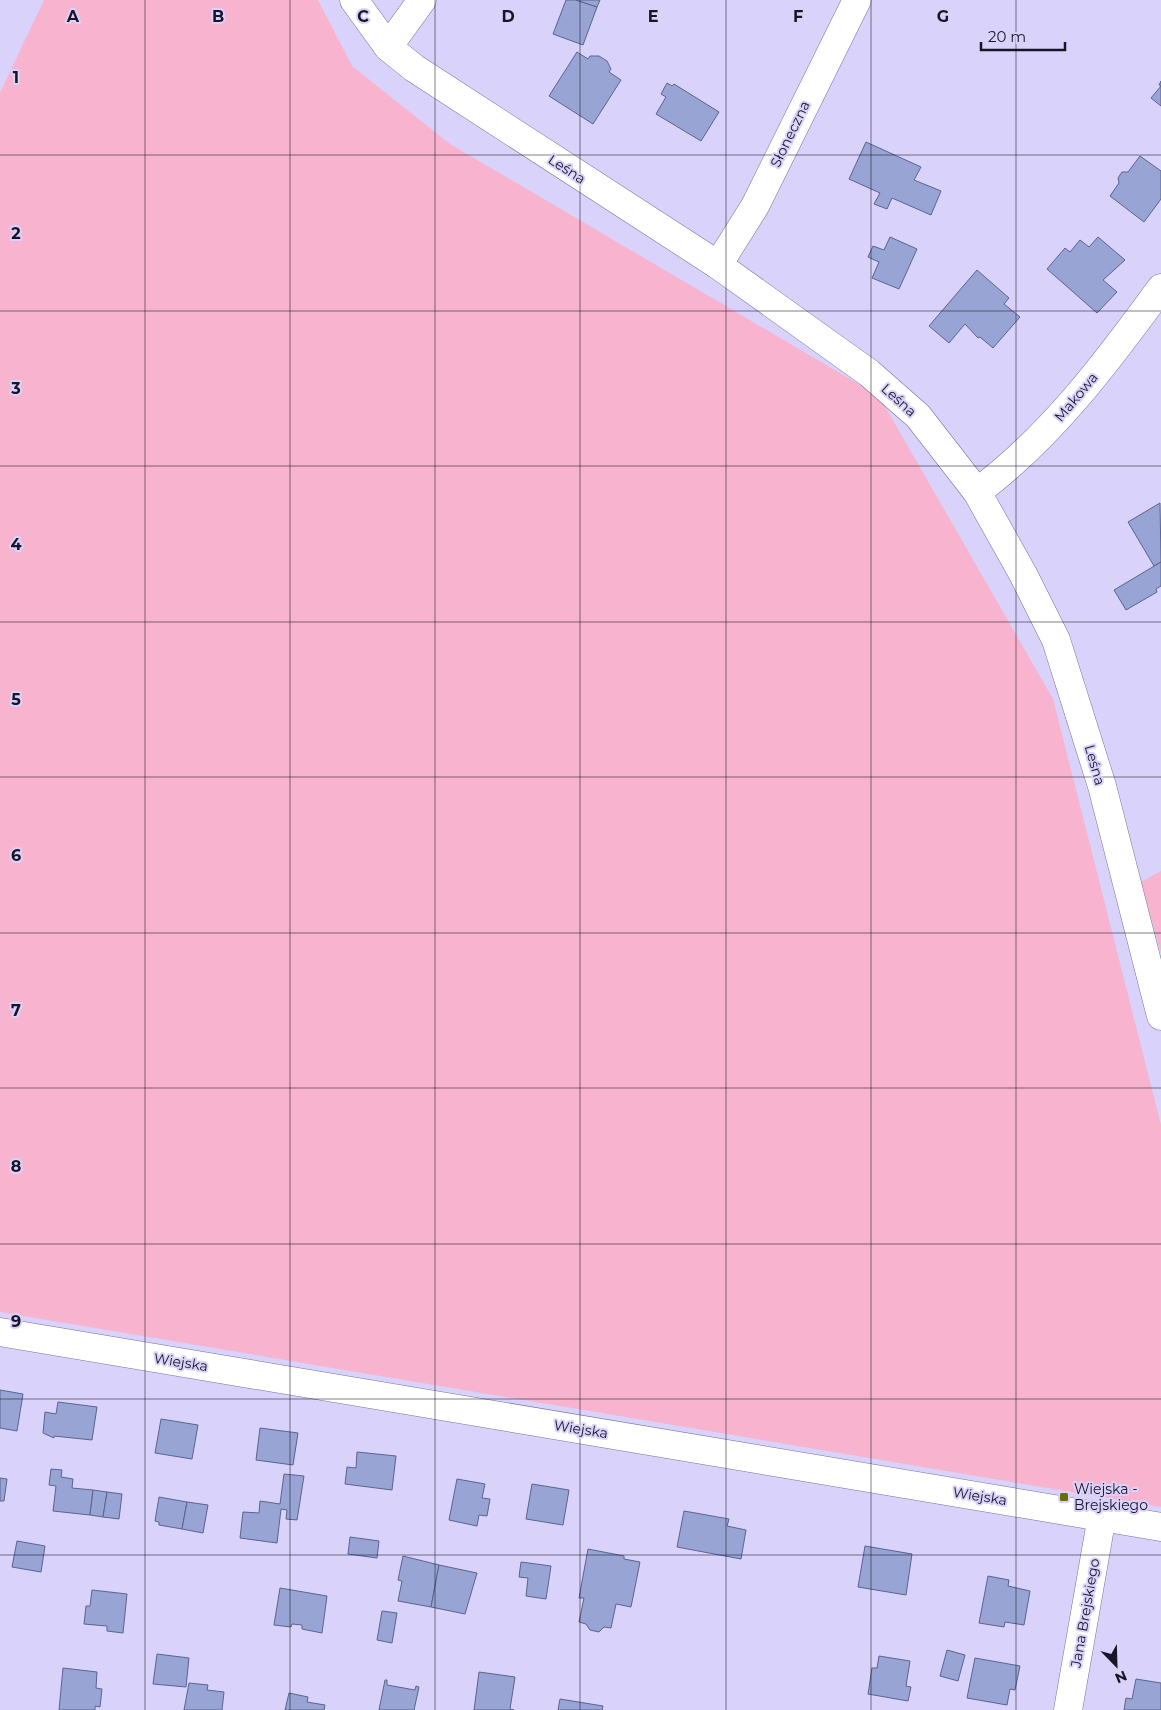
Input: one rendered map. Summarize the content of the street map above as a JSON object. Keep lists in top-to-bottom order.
{
  "streets": {
    "street": [
      "Słoneczna",
      "Leśna",
      "Makowa",
      "Wiejska",
      "Jana Brejskiego"
    ]
  },
  "crossings": [
    ["Słoneczna", "Leśna"],
    ["Leśna", "Makowa"],
    ["Wiejska", "Jana Brejskiego"]
  ],
  "places": {
    "transit": ["Wiejska - Brejskiego"]
  },
  "scale_bar": "20 m",
  "north": "bottom right",
  "grid": {
    "columns": [
      "A",
      "B",
      "C",
      "D",
      "E",
      "F",
      "G"
    ],
    "rows": [
      "1",
      "2",
      "3",
      "4",
      "5",
      "6",
      "7",
      "8",
      "9"
    ]
  }
}
